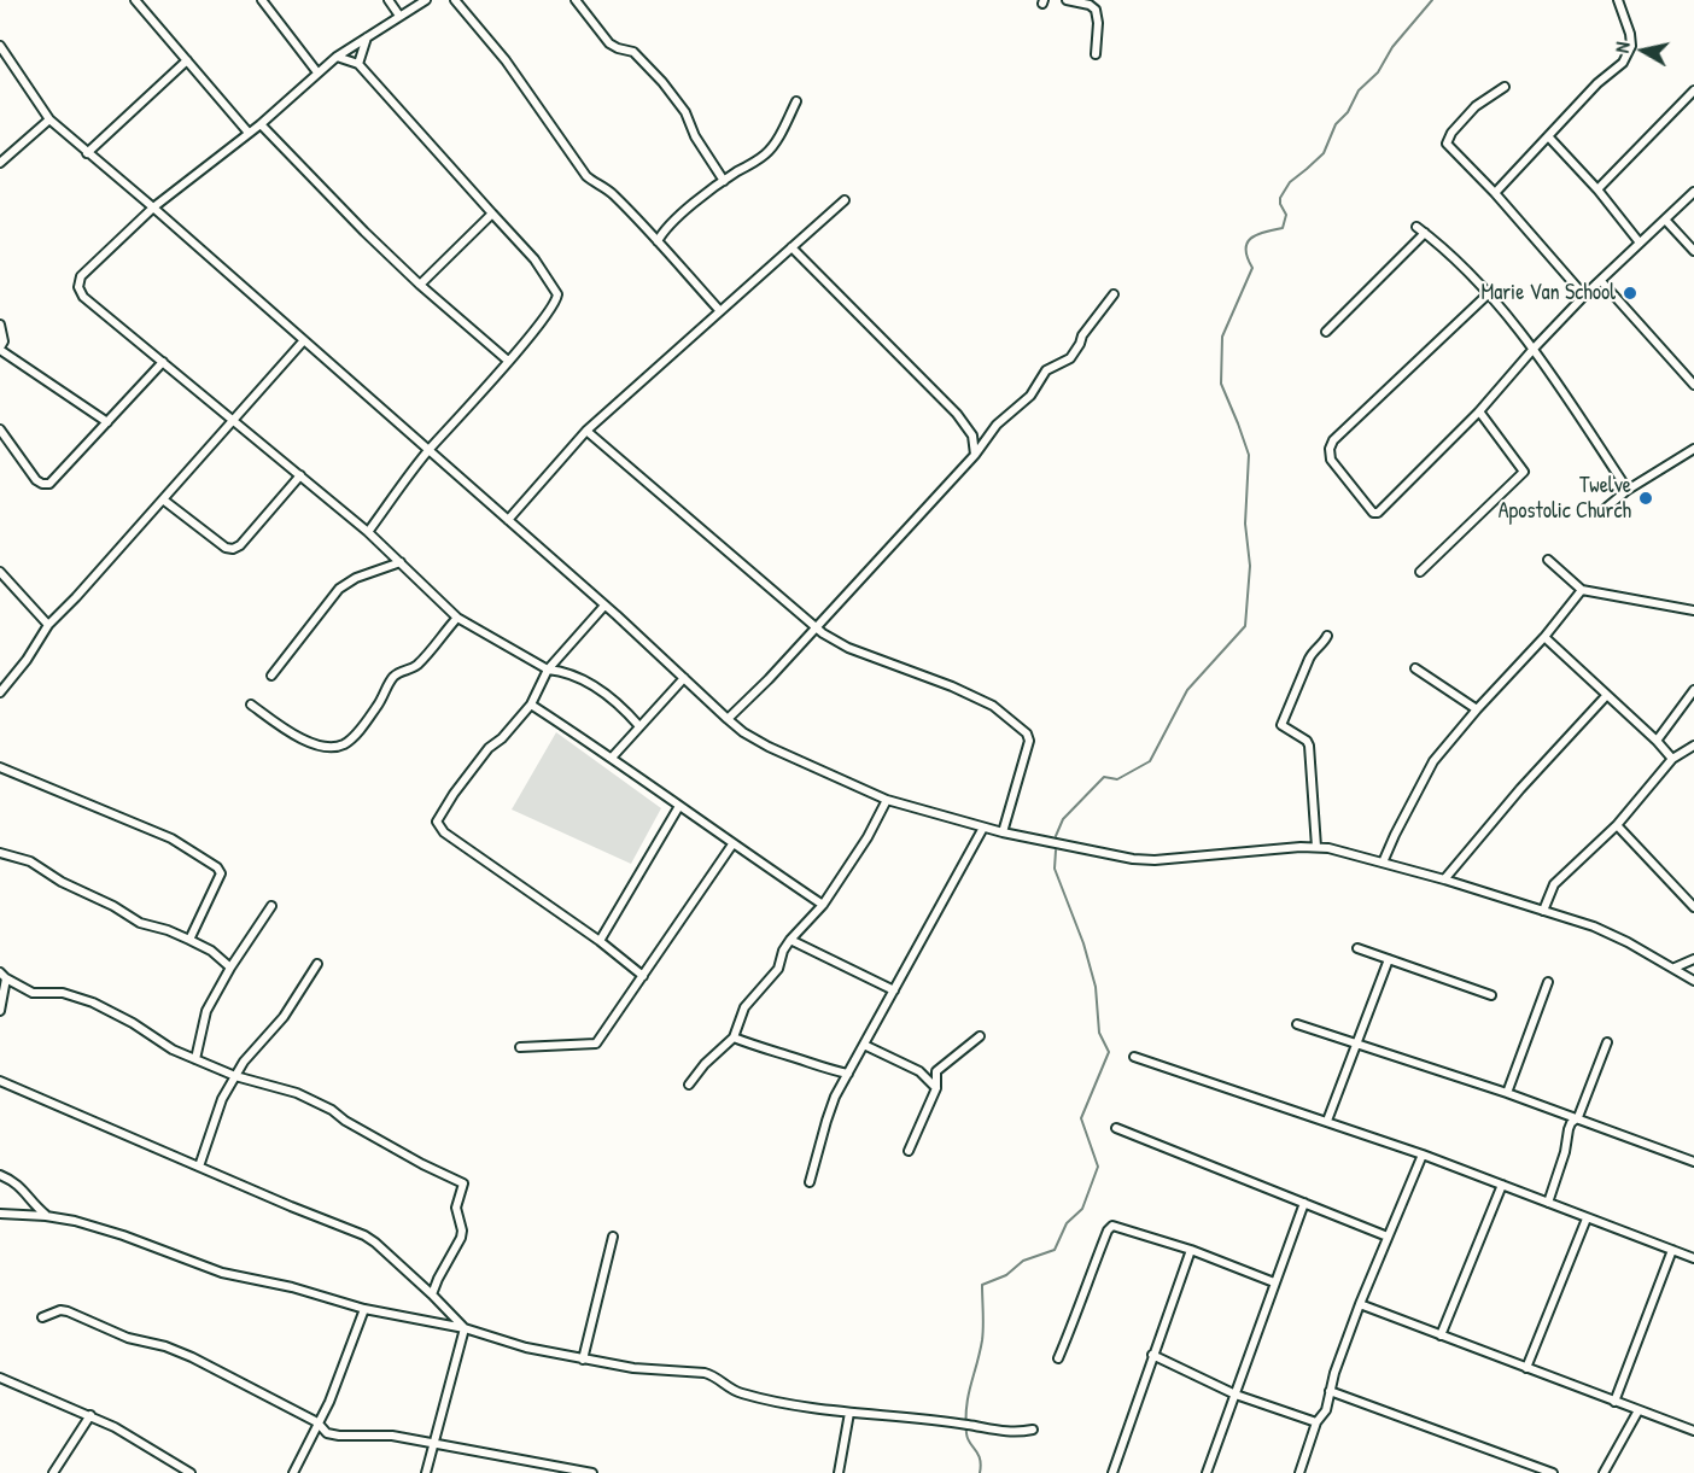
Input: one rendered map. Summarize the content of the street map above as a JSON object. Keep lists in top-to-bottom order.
{
  "places": ["Marie Van School", "Twelve Apostolic Church"],
  "north": "left"
}
